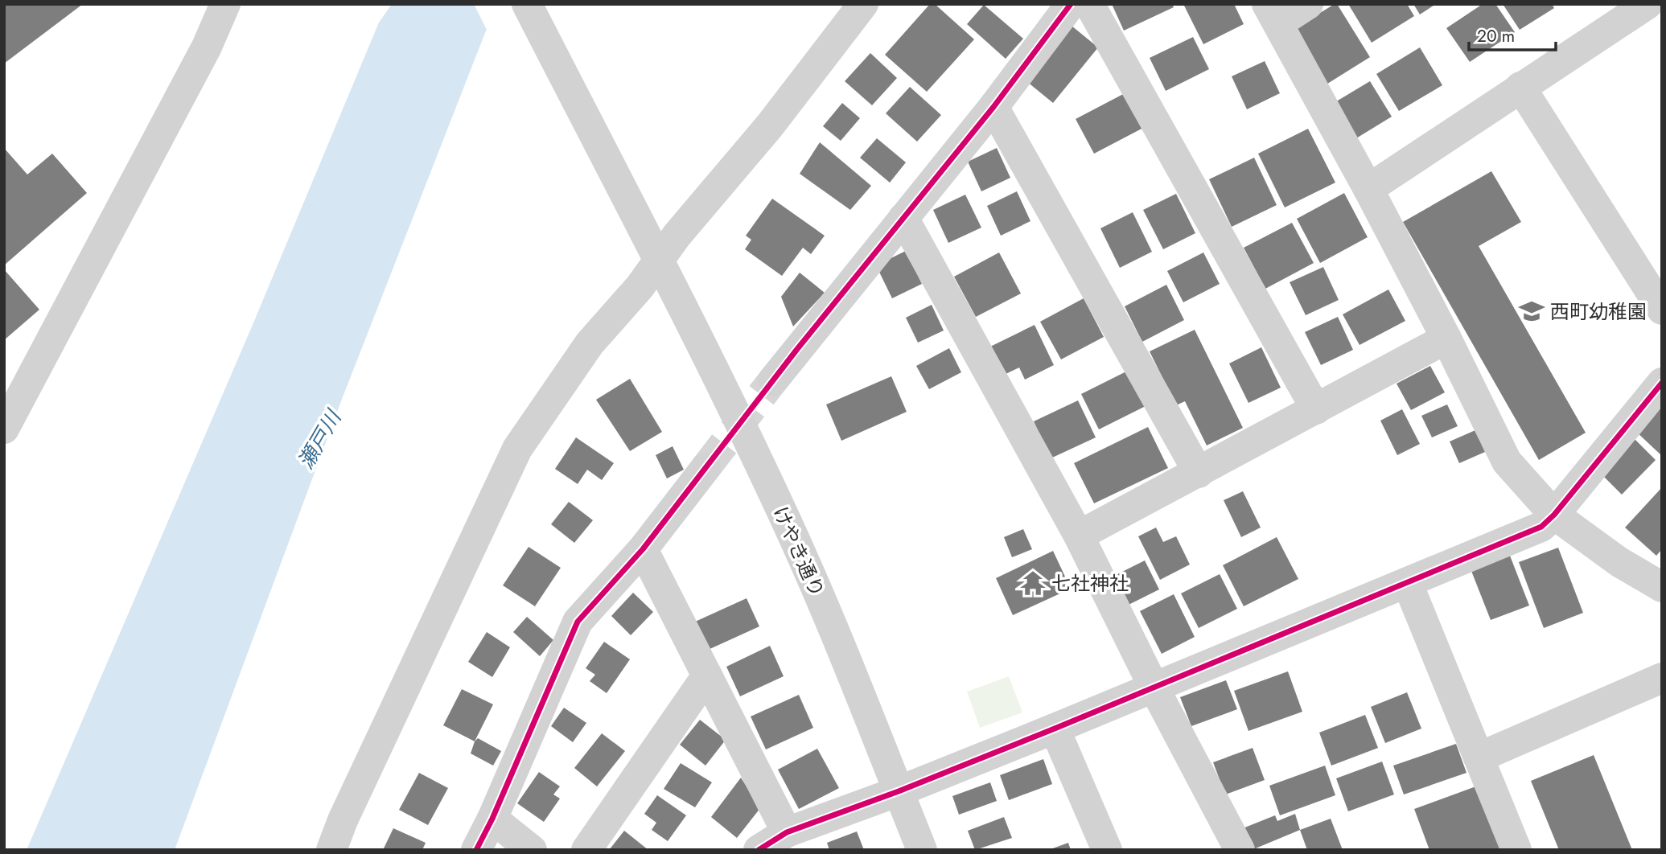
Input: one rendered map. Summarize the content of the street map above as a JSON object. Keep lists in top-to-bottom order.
{
  "streets": {
    "street": ["けやき通り"]
  },
  "water": ["瀬戸川"],
  "places": {
    "school or university": ["西町幼稚園"],
    "temple": ["七社神社"]
  },
  "scale_bar": "20 m"
}
